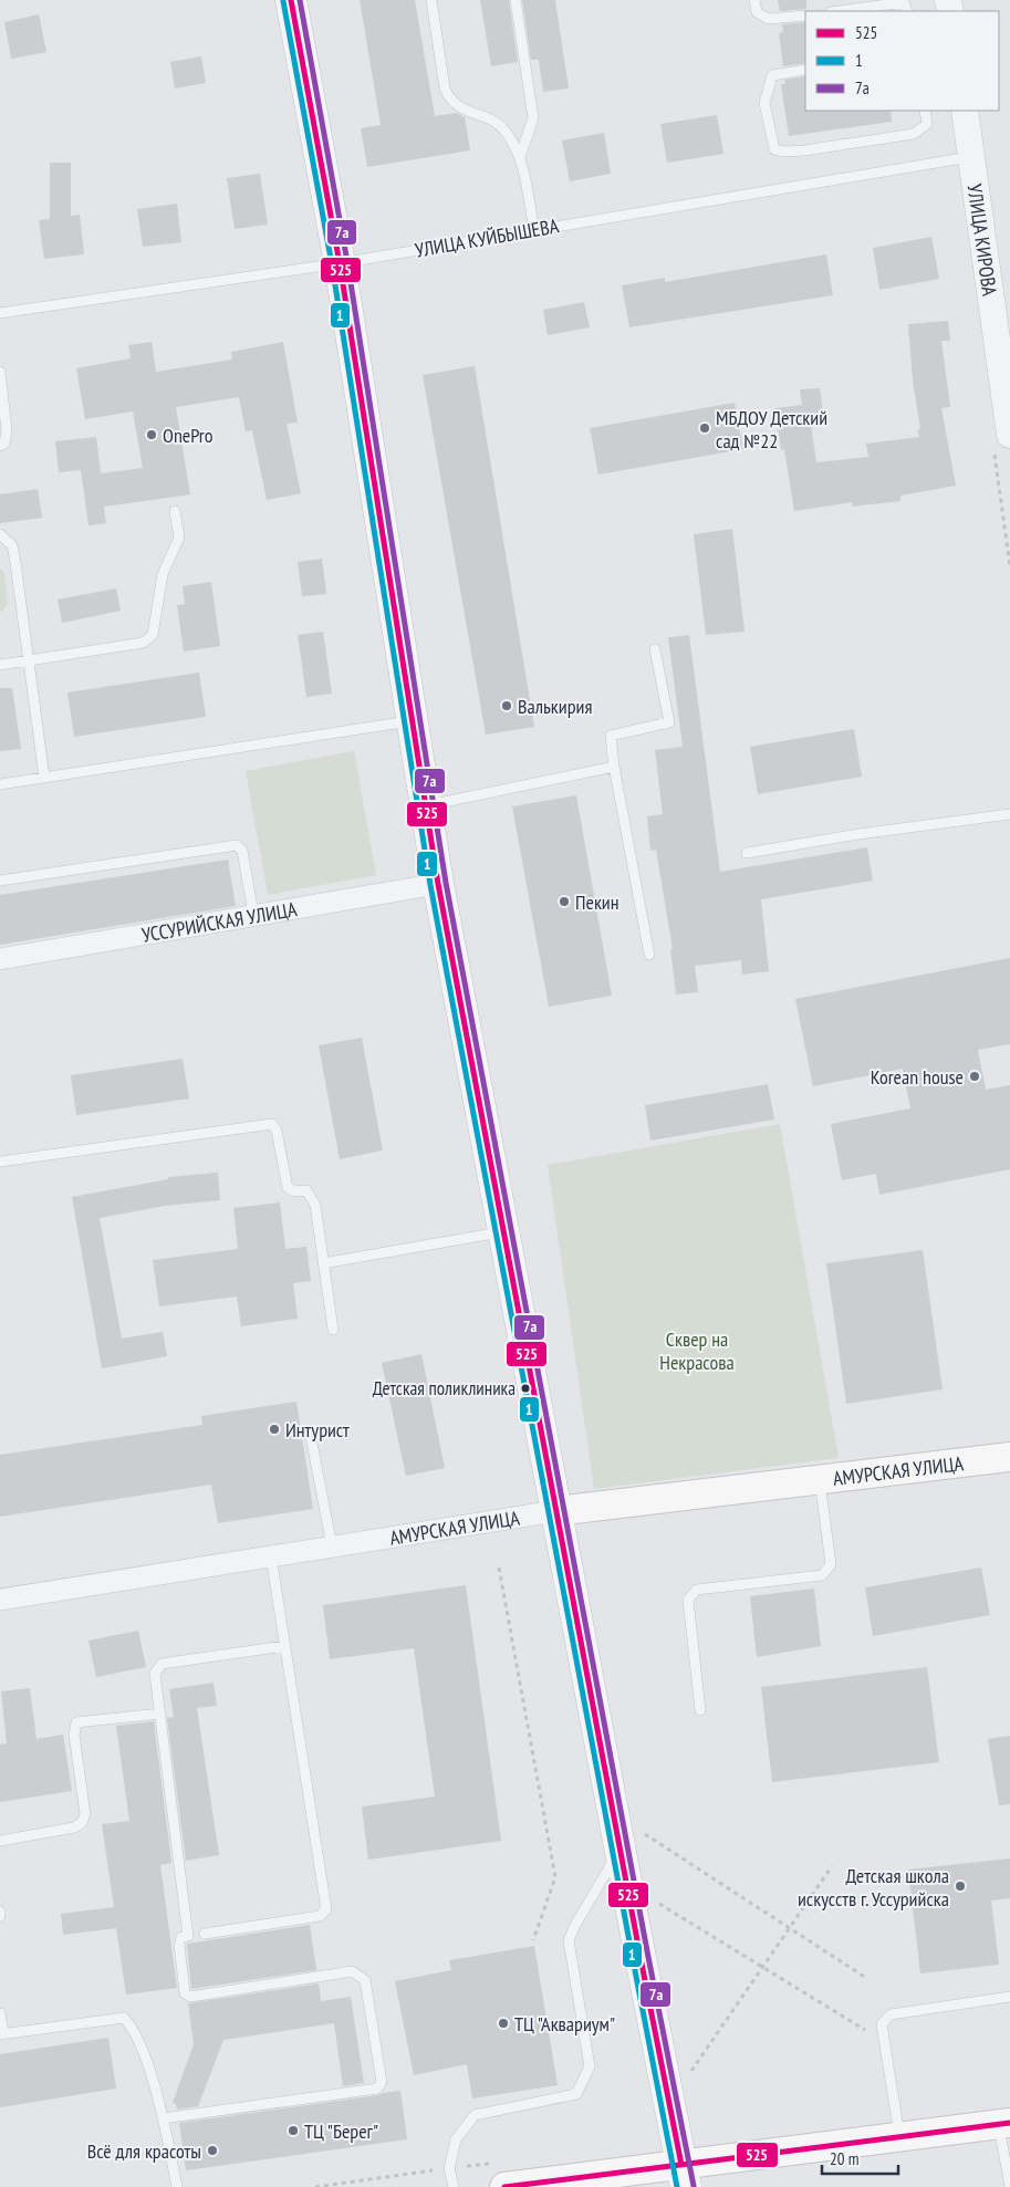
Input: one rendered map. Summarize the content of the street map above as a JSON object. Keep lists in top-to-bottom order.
{
  "streets": {
    "main road": ["АМУРСКАЯ УЛИЦА"],
    "street": ["УЛИЦА КИРОВА", "УССУРИЙСКАЯ УЛИЦА"],
    "lane": ["УЛИЦА КУЙБЫШЕВА"]
  },
  "crossings": [
    ["УЛИЦА КУЙБЫШЕВА", "УЛИЦА КИРОВА"]
  ],
  "parks": ["Сквер на Некрасова"],
  "places": [
    "МБДОУ Детский сад №22",
    "OnePro",
    "Валькирия",
    "Пекин",
    "Korean house",
    "Детская поликлиника",
    "Интурист",
    "Детская школа искусств г. Уссурийска",
    "ТЦ \"Аквариум\"",
    "ТЦ \"Берег\"",
    "Всё для красоты"
  ],
  "lines": ["transit line 525", "transit line 7а", "transit line 1"],
  "legend": ["525", "1", "7а"],
  "scale_bar": "20 m"
}
